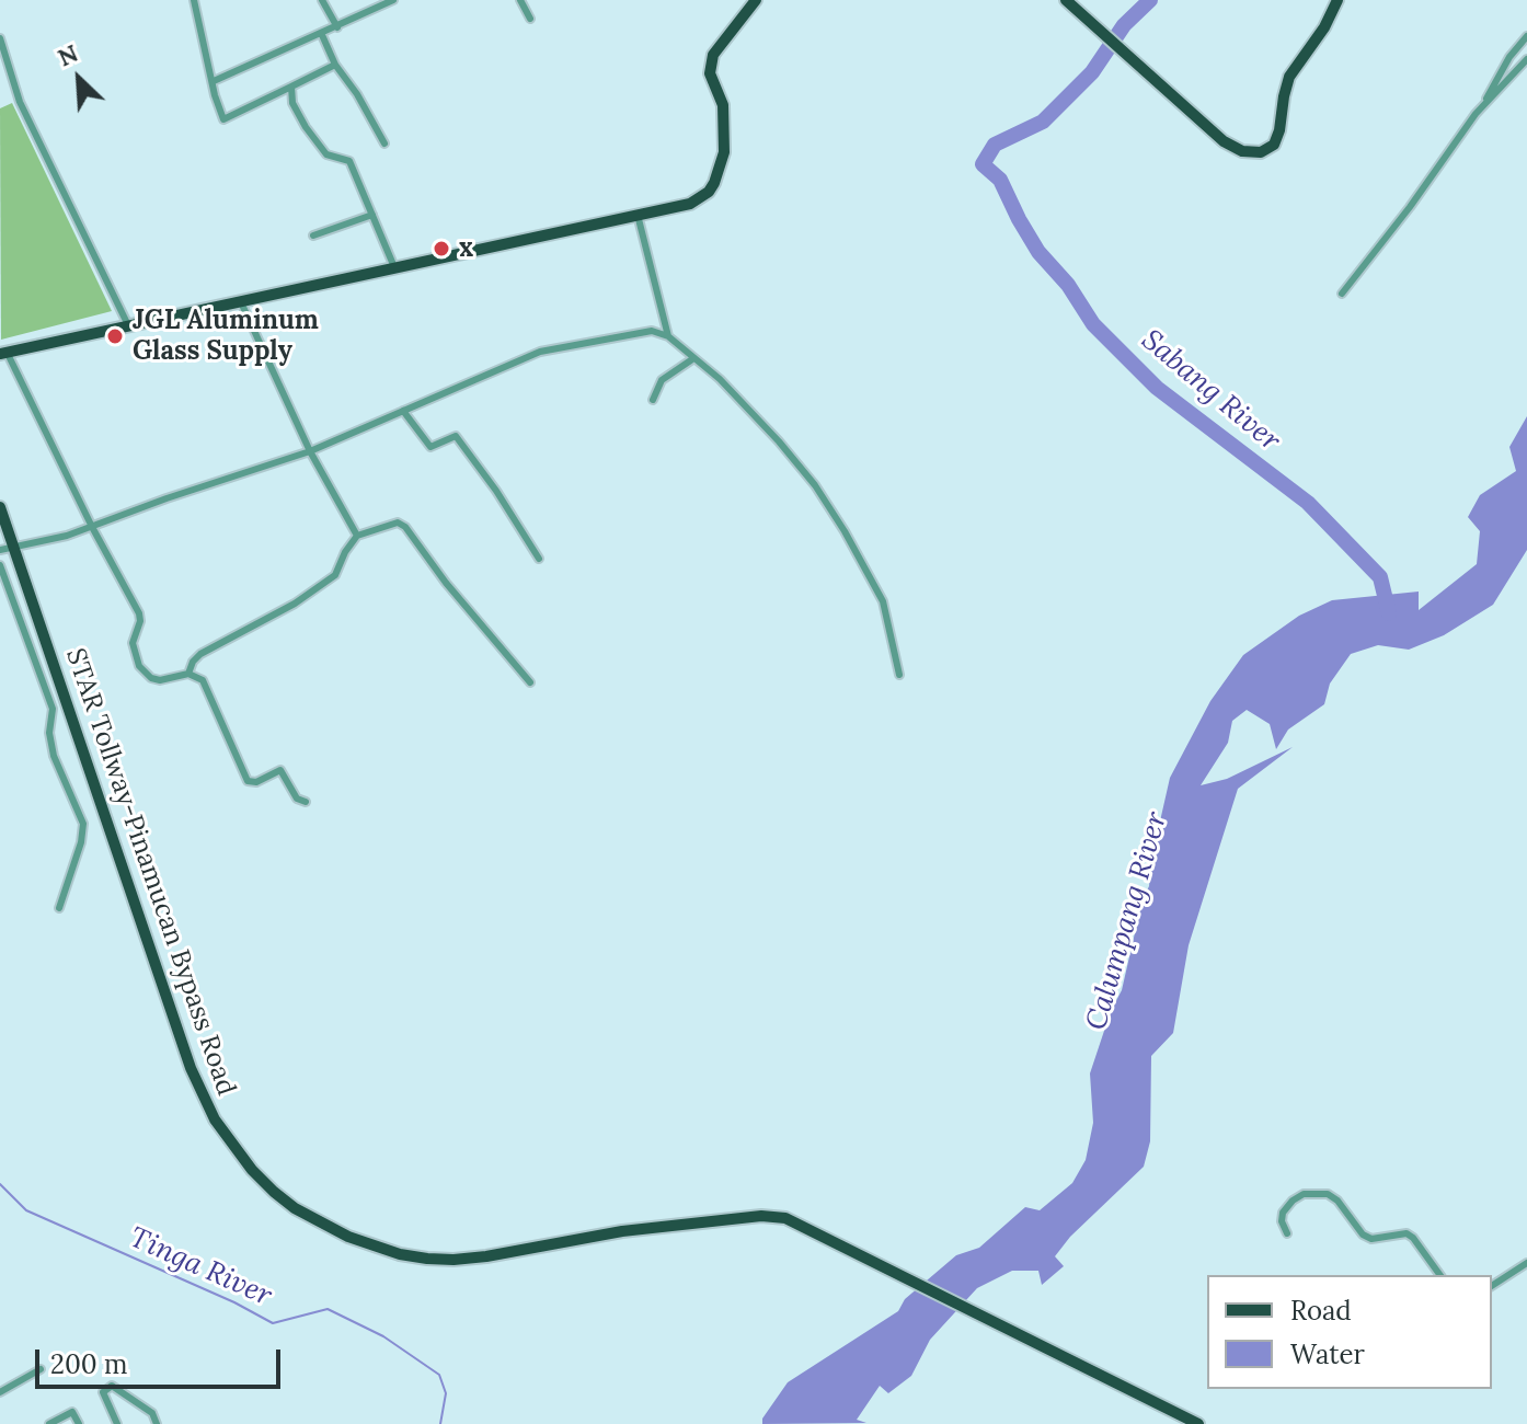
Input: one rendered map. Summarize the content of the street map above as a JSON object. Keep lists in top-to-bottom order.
{
  "streets": {
    "main road": ["STAR Tollway-Pinamucan Bypass Road"]
  },
  "water": ["Sabang River", "Calumpang River", "Tinga River"],
  "places": ["x", "JGL Aluminum Glass Supply"],
  "legend": ["Road", "Water"],
  "scale_bar": "200 m",
  "north": "top left"
}
